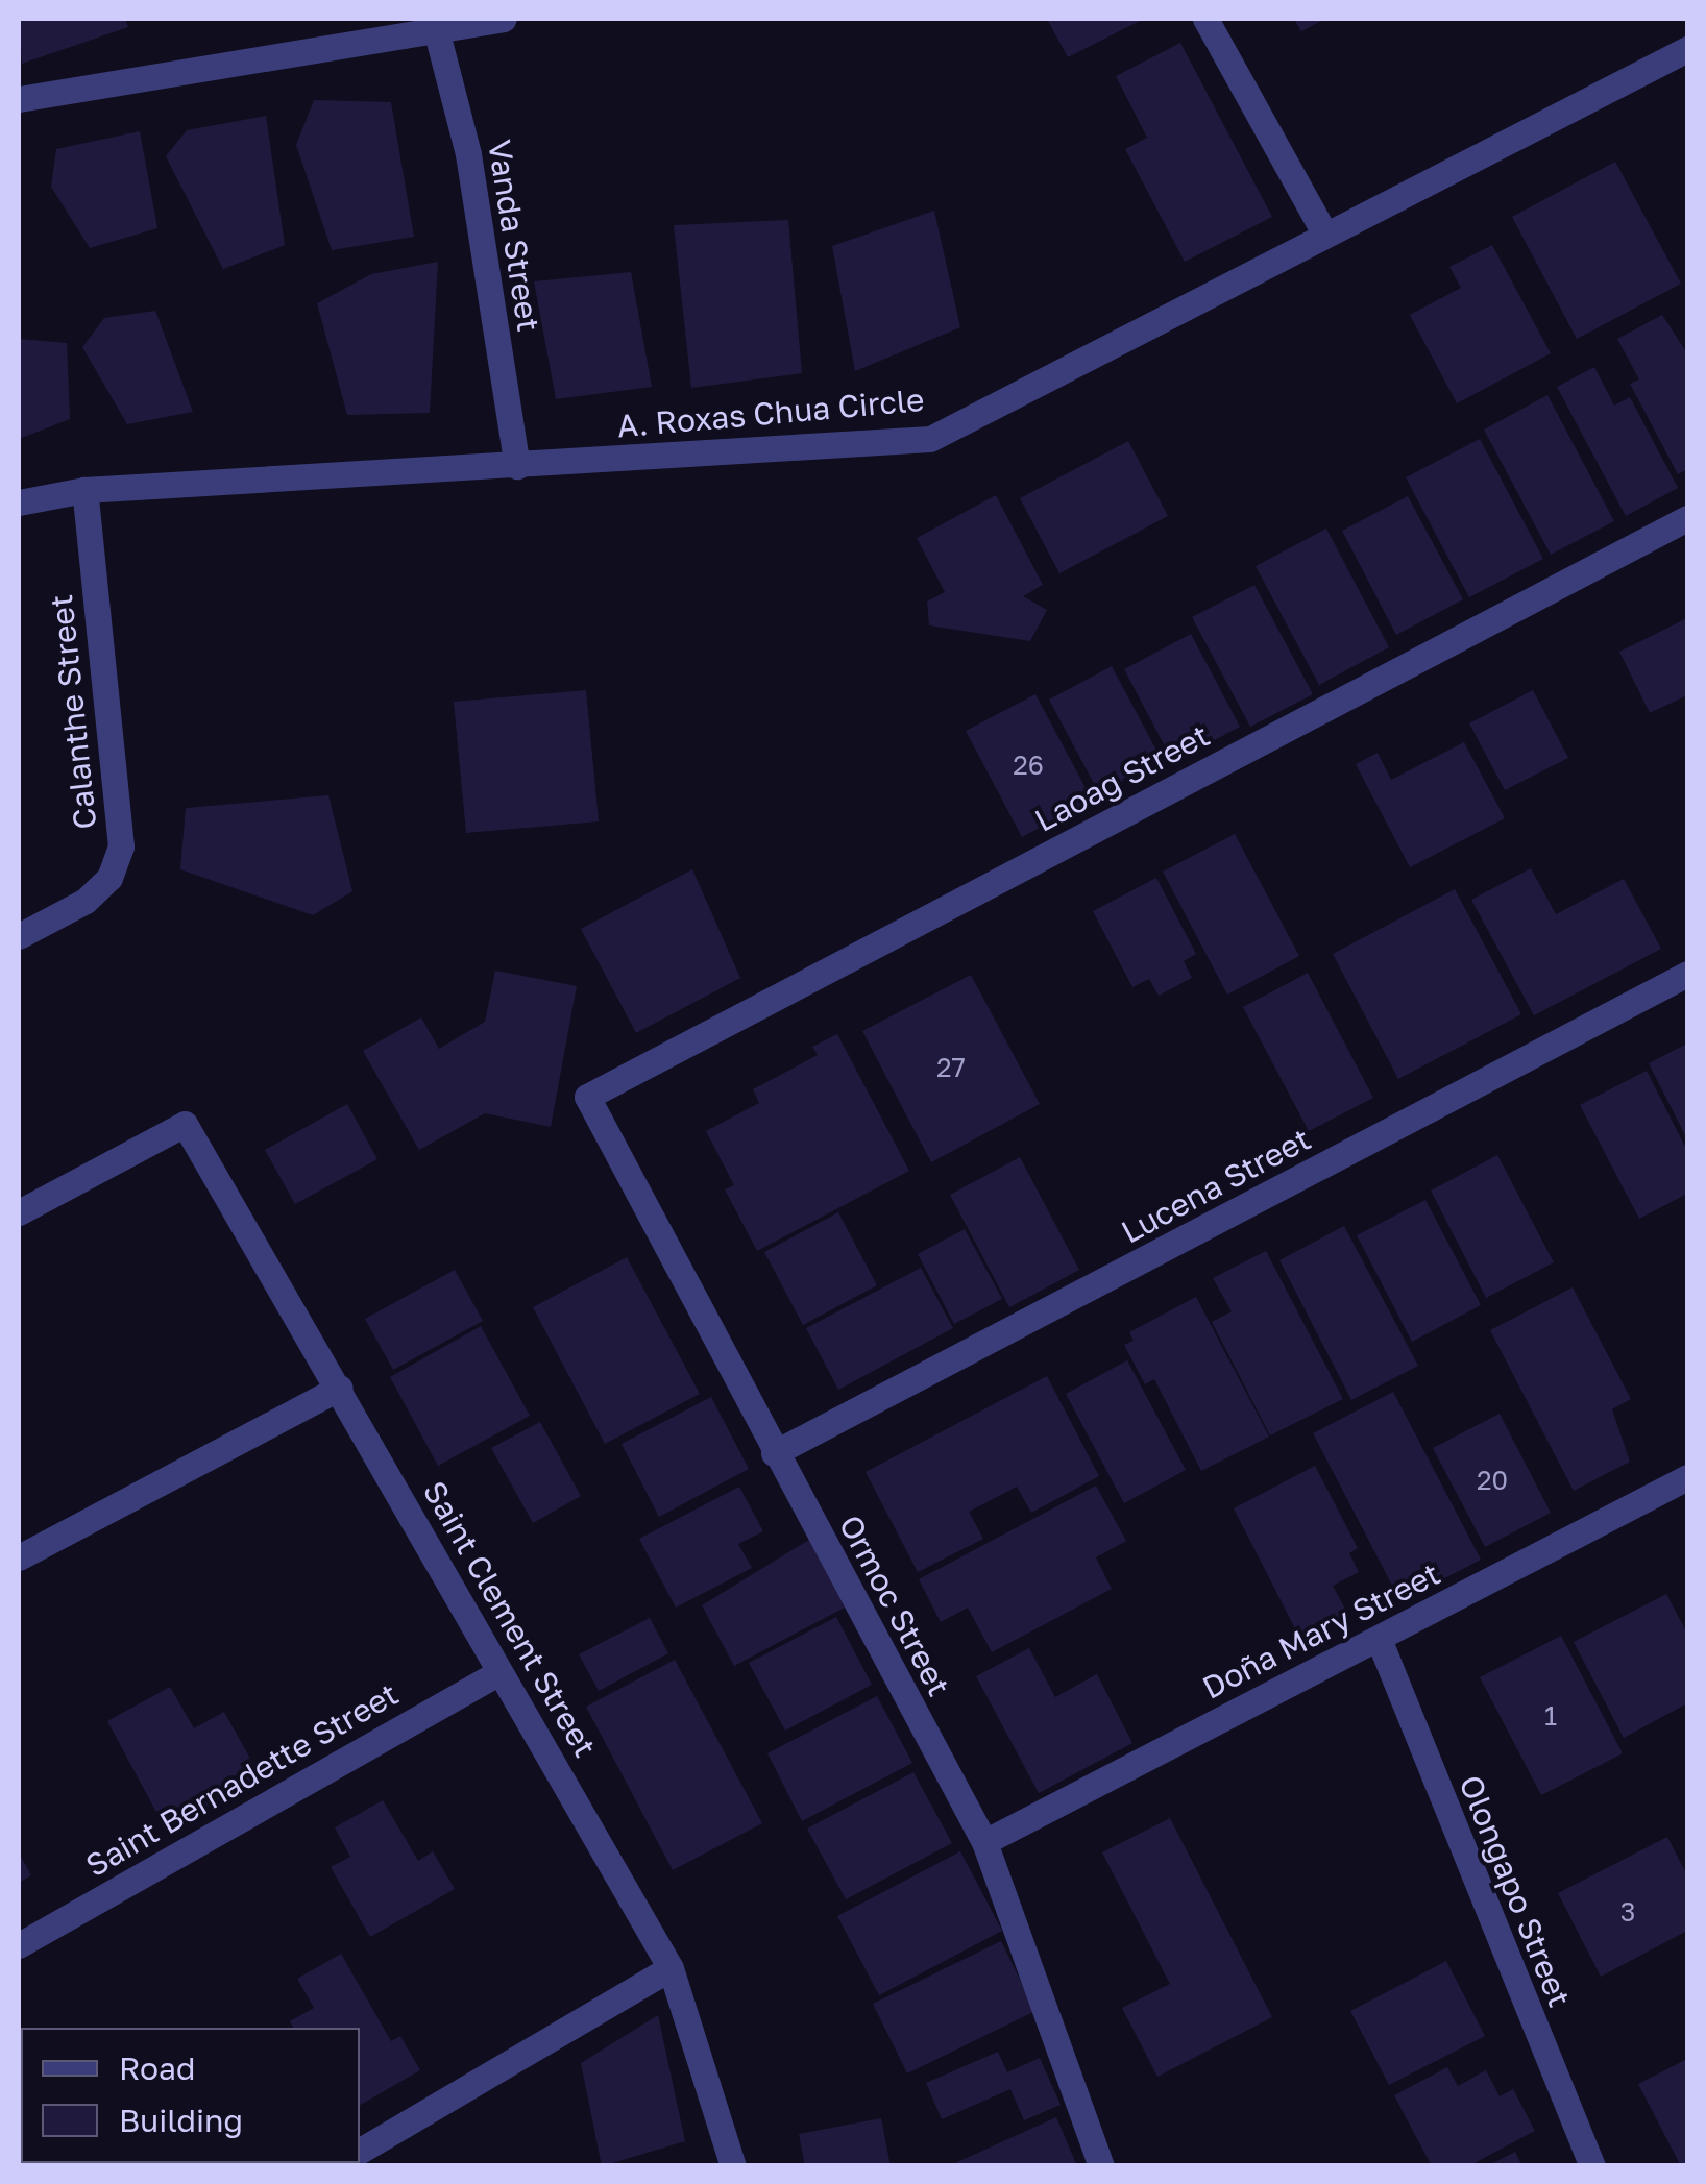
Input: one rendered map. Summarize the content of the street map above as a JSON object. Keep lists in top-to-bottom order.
{
  "streets": {
    "street": [
      "Vanda Street",
      "A. Roxas Chua Circle",
      "Calanthe Street",
      "Laoag Street",
      "Lucena Street",
      "Ormoc Street",
      "Saint Clement Street",
      "Doña Mary Street",
      "Saint Bernadette Street",
      "Olongapo Street"
    ]
  },
  "crossings": [
    ["Vanda Street", "A. Roxas Chua Circle"],
    ["A. Roxas Chua Circle", "Calanthe Street"],
    ["Laoag Street", "Ormoc Street"],
    ["Lucena Street", "Ormoc Street"],
    ["Ormoc Street", "Doña Mary Street"],
    ["Saint Clement Street", "Saint Bernadette Street"],
    ["Doña Mary Street", "Olongapo Street"]
  ],
  "house_numbers": [
    "26",
    "27",
    "20",
    "1",
    "3"
  ],
  "legend": ["Road", "Building"]
}
